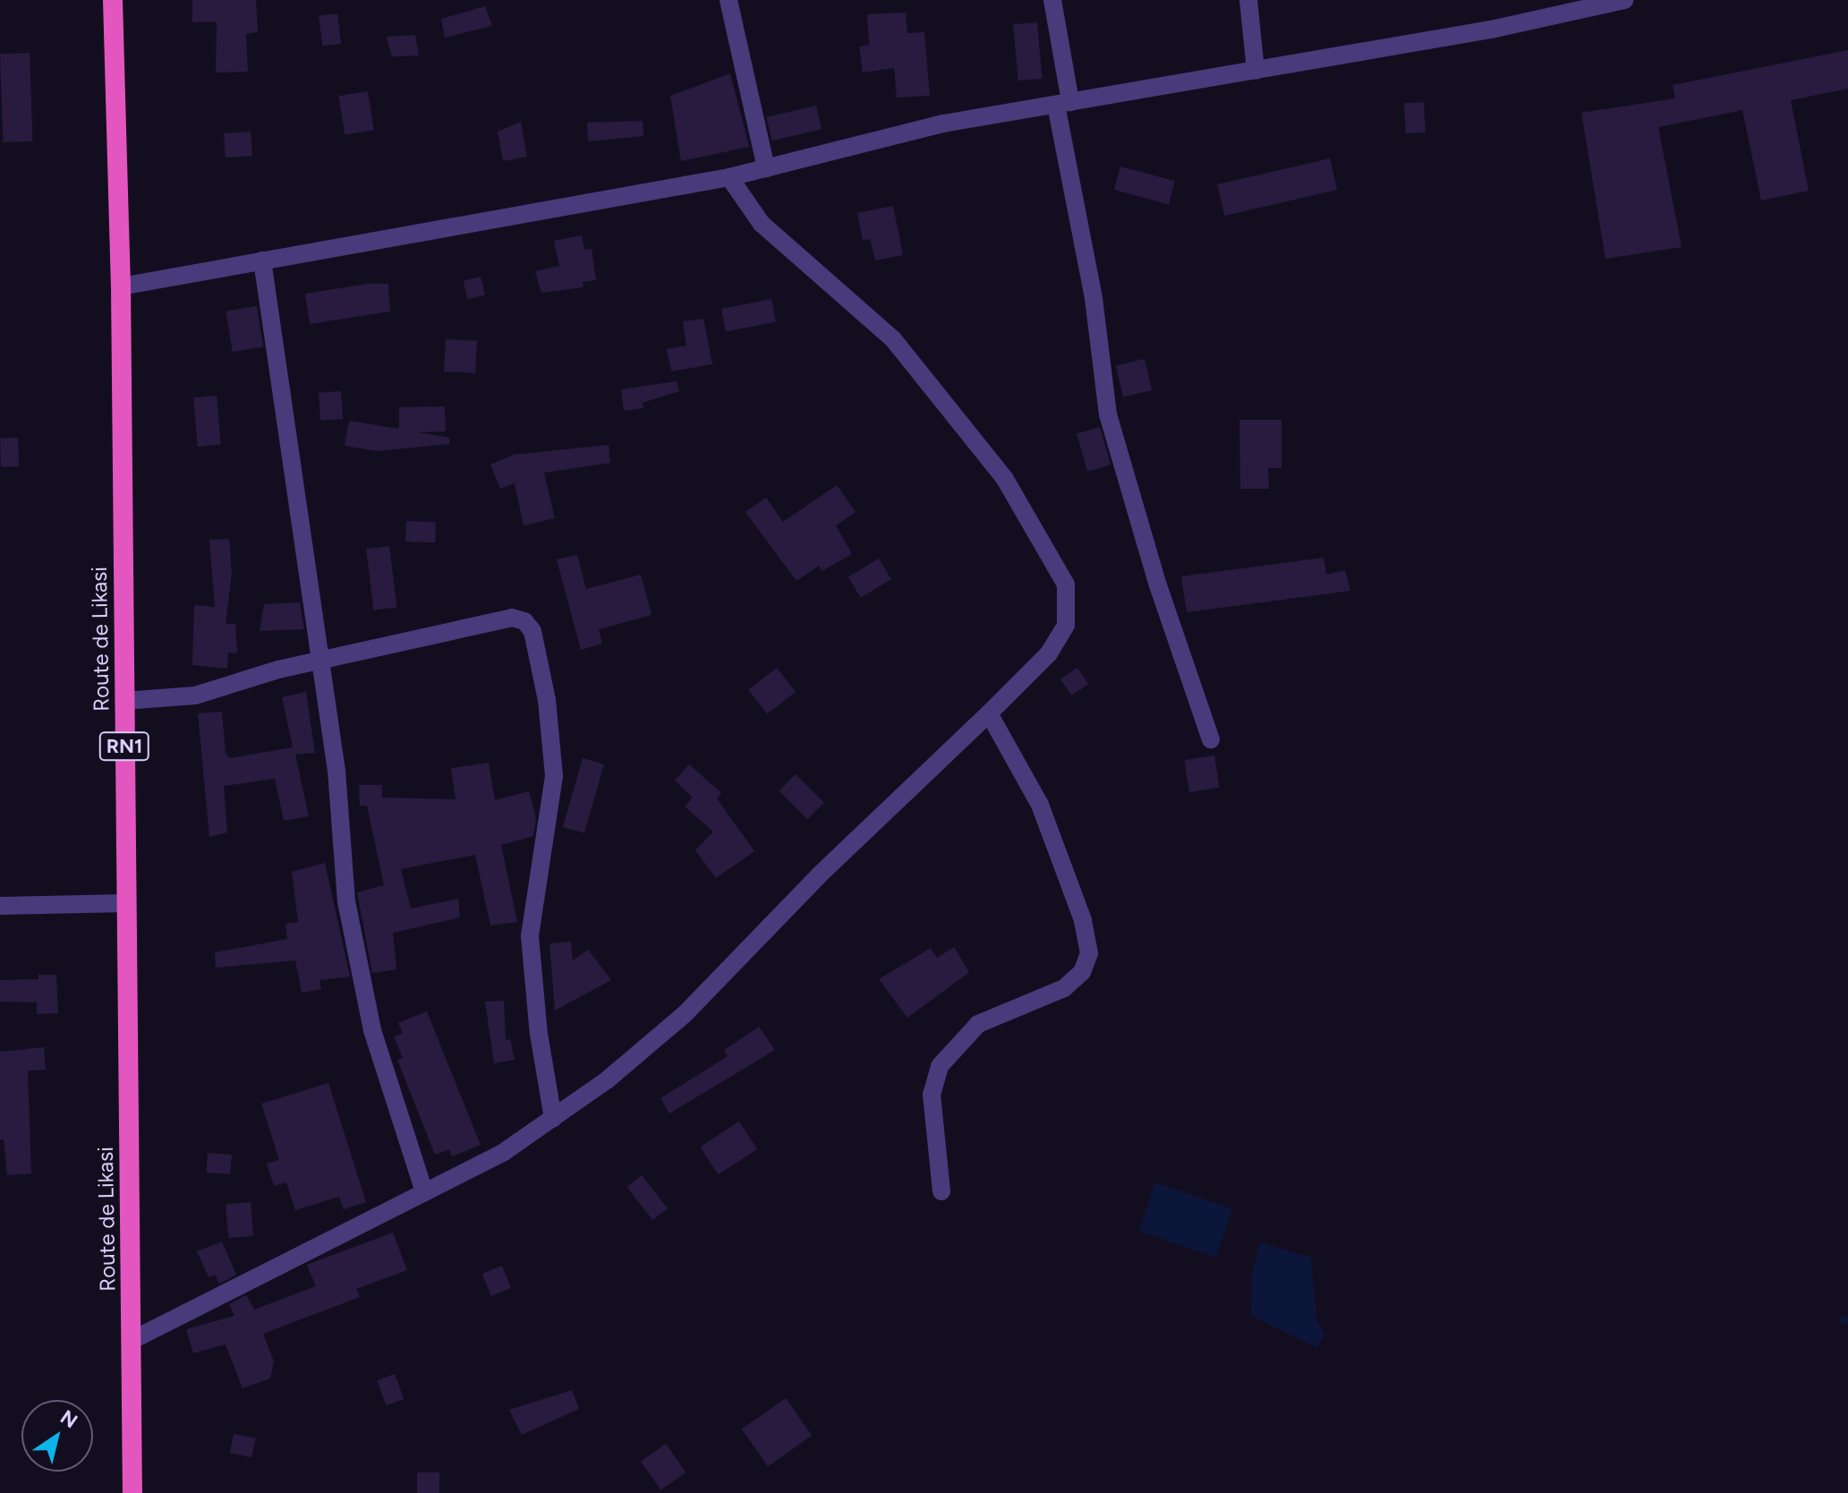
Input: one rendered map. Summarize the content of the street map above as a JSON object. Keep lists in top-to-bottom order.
{
  "streets": {
    "highway": ["Route de Likasi", "RN1"]
  },
  "north": "top right"
}
